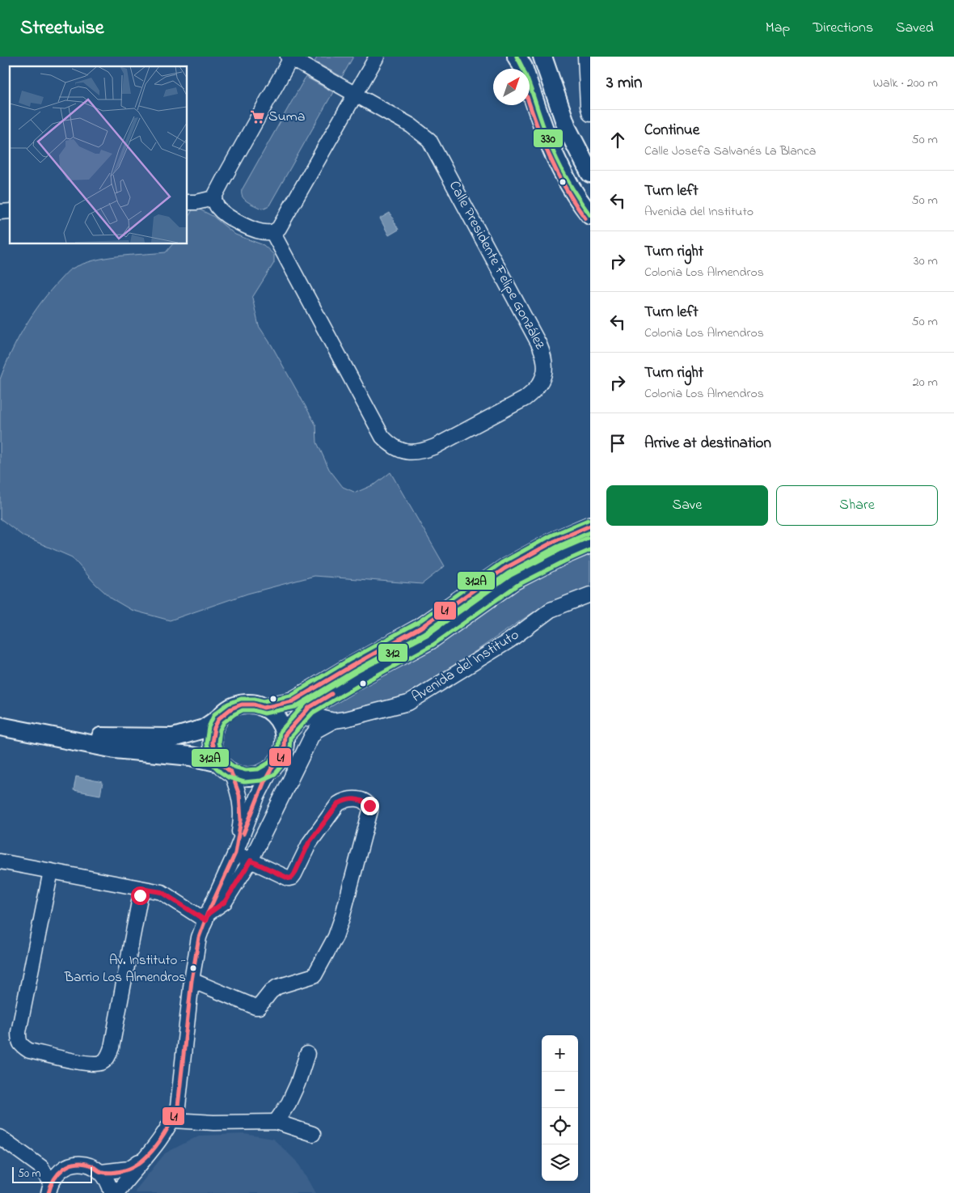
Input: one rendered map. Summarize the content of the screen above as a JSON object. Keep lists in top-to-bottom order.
{
  "streets": {
    "street": ["Calle Presidente Felipe González", "Avenida del Instituto"]
  },
  "places": {
    "supermarket": ["Suma"],
    "other": ["Av. Instituto - Barrio Los Almendros"]
  },
  "lines": [
    "transit line 330",
    "transit line 312A",
    "transit line L1",
    "transit line 312"
  ],
  "scale_bar": "50 m",
  "north": "top right",
  "page": {
    "header": "Streetwise",
    "nav": ["Map", "Directions", "Saved"],
    "heading": ["3 min", "Walk · 200 m"],
    "list": [
      ["Continue", "Calle Josefa Salvanés La Blanca", "50 m"],
      ["Turn left", "Avenida del Instituto", "50 m"],
      ["Turn right", "Colonia Los Almendros", "30 m"],
      ["Turn left", "Colonia Los Almendros", "50 m"],
      ["Turn right", "Colonia Los Almendros", "20 m"],
      "Arrive at destination"
    ],
    "buttons": ["Save", "Share"],
    "map_buttons": ["+", "−"],
    "scale": "50 m"
  }
}
